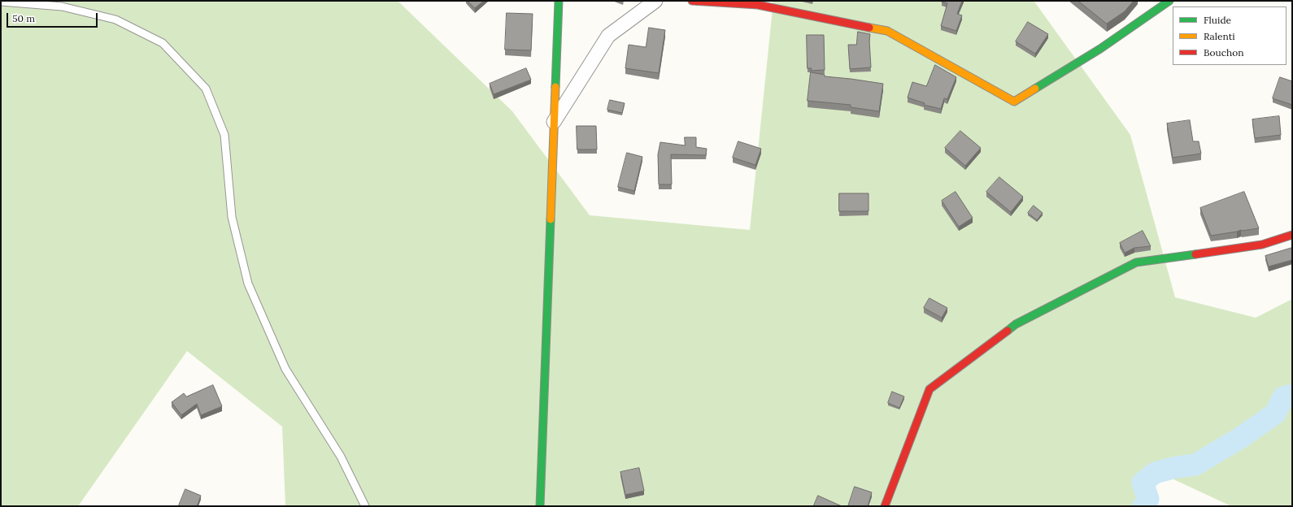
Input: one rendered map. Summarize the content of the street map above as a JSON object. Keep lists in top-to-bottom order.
{
  "legend": ["Fluide", "Ralenti", "Bouchon"],
  "scale_bar": "50 m"
}
